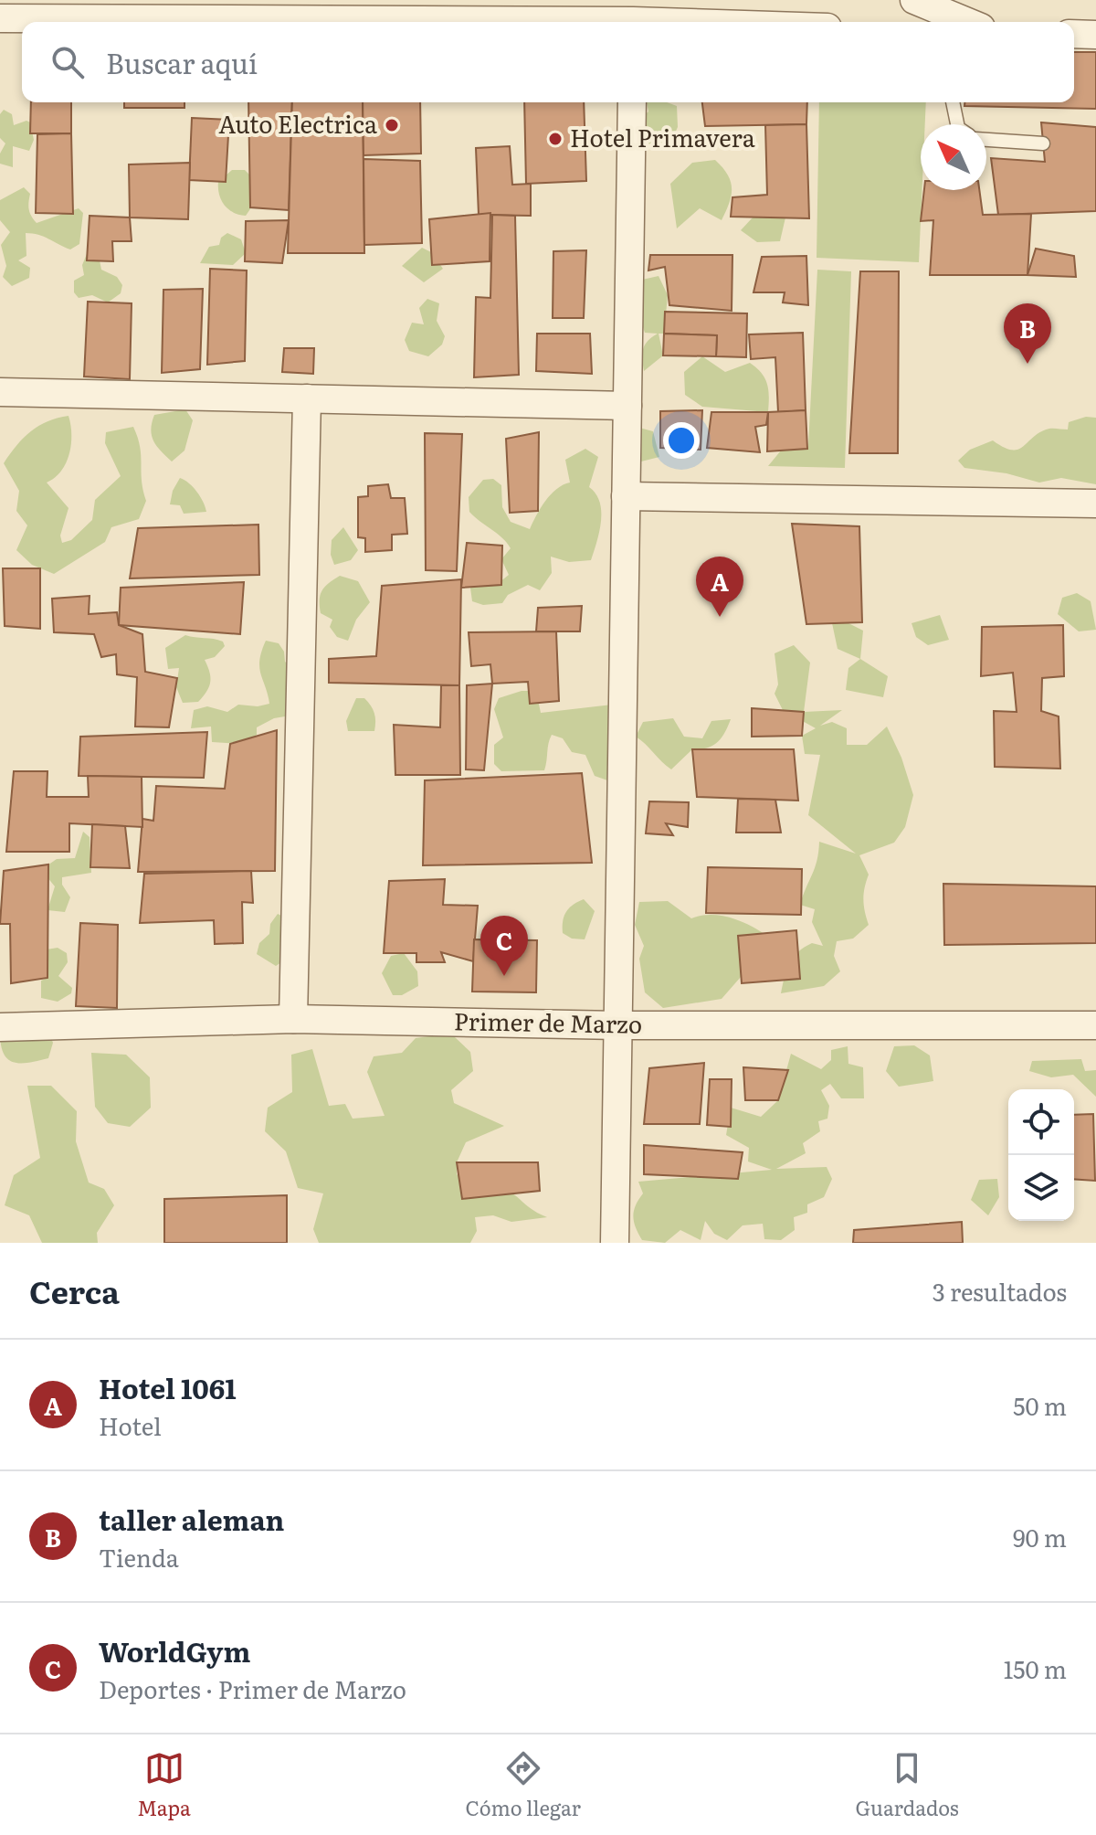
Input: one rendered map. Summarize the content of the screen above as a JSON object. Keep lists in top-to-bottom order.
{
  "streets": {
    "street": ["Primer de Marzo"]
  },
  "places": ["Auto Electrica", "Hotel Primavera"],
  "north": "top left",
  "page": {
    "search": "Buscar aquí",
    "pins": ["B", "A", "C"],
    "heading": ["Cerca", "3 resultados"],
    "list": [
      {
        "mark": "A",
        "name": "Hotel 1061",
        "note": "Hotel",
        "value": "50 m"
      },
      {
        "mark": "B",
        "name": "taller aleman",
        "note": "Tienda",
        "value": "90 m"
      },
      {
        "mark": "C",
        "name": "WorldGym",
        "note": "Deportes · Primer de Marzo",
        "value": "150 m"
      }
    ],
    "nav": ["Mapa", "Cómo llegar", "Guardados"]
  }
}
